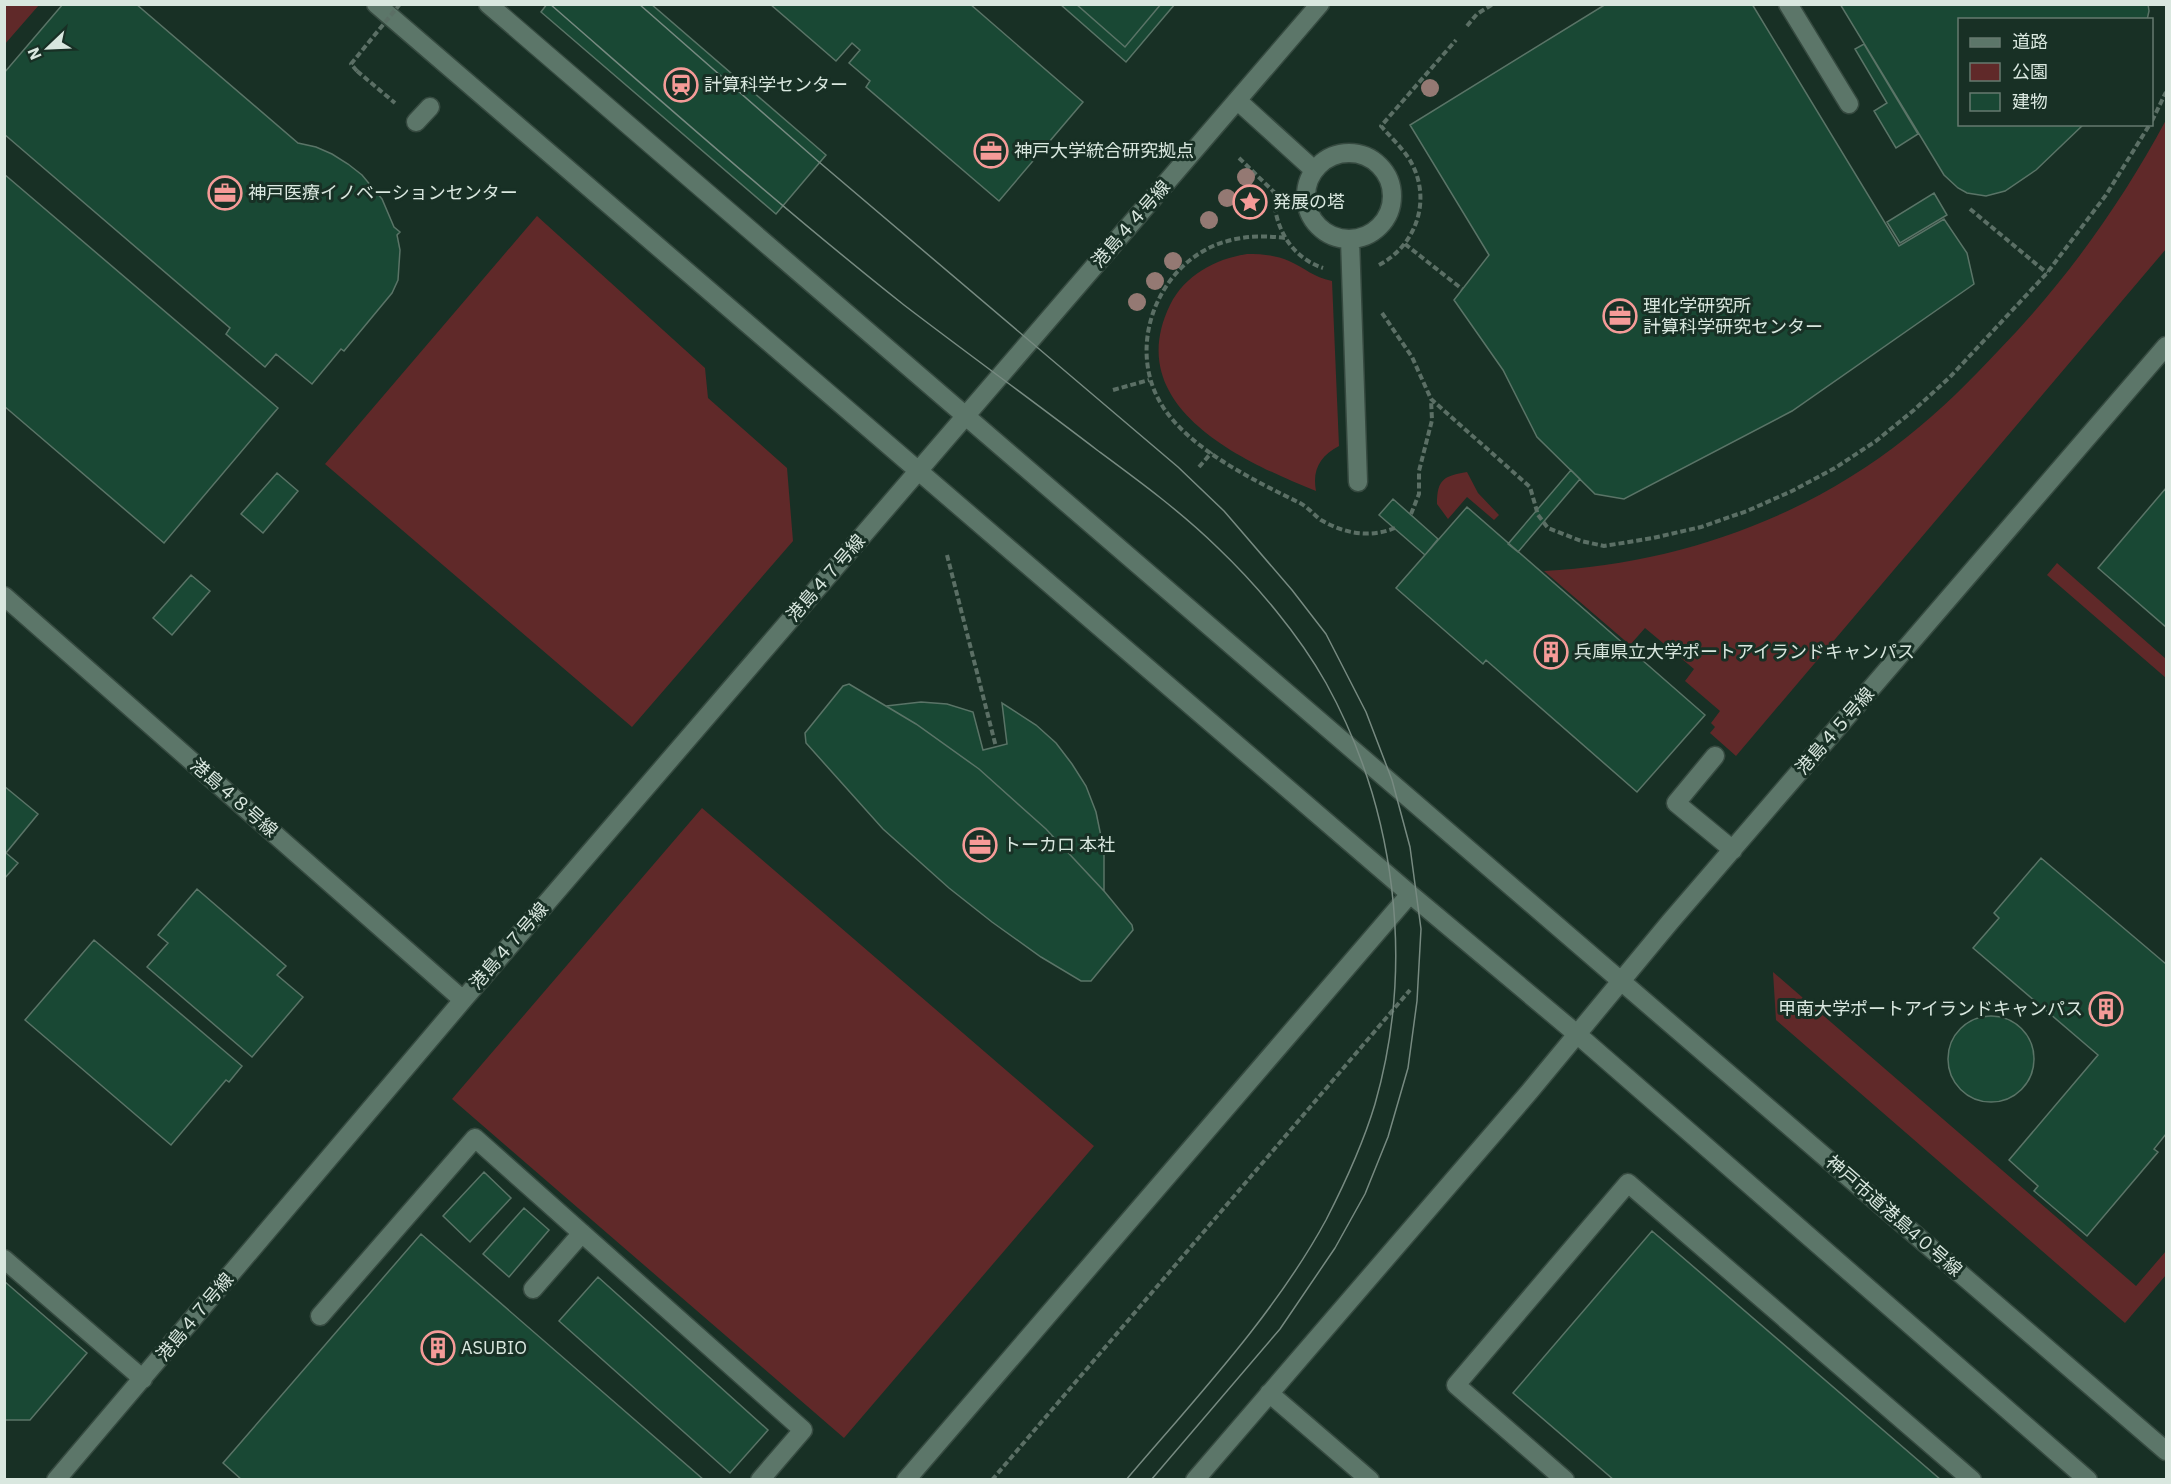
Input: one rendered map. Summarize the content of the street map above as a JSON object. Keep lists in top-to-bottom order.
{
  "streets": {
    "street": [
      "港島４４号線",
      "港島４７号線",
      "港島４５号線",
      "港島４８号線",
      "神戸市道港島4０号線"
    ]
  },
  "crossings": [
    ["港島４４号線", "港島４７号線"],
    ["港島４４号線", "神戸市道港島4０号線"],
    ["港島４７号線", "港島４８号線"],
    ["港島４７号線", "神戸市道港島4０号線"],
    ["港島４５号線", "神戸市道港島4０号線"]
  ],
  "places": {
    "station": ["計算科学センター"],
    "office": [
      "神戸大学統合研究拠点",
      "神戸医療イノベーションセンター",
      "理化学研究所 計算科学研究センター",
      "トーカロ 本社"
    ],
    "place": ["発展の塔"],
    "building": ["兵庫県立大学ポートアイランドキャンパス", "甲南大学ポートアイランドキャンパス", "ASUBIO"]
  },
  "legend": ["道路", "公園", "建物"],
  "north": "bottom left"
}
